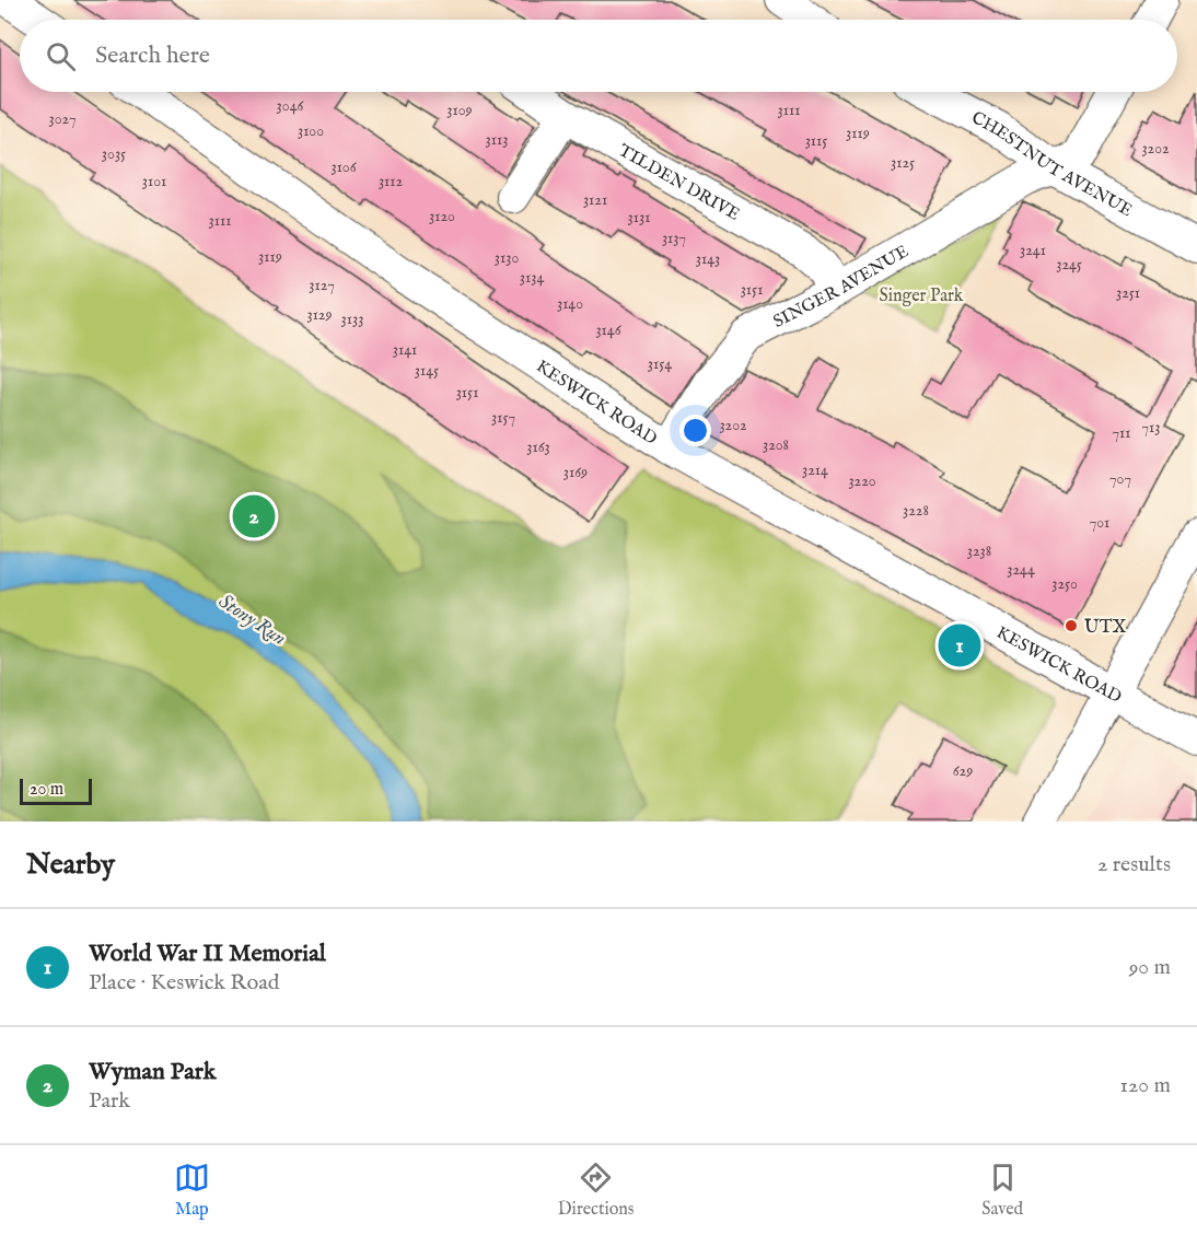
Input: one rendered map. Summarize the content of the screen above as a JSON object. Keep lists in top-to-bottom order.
{
  "streets": {
    "street": [
      "CHESTNUT AVENUE",
      "TILDEN DRIVE",
      "SINGER AVENUE",
      "KESWICK ROAD"
    ]
  },
  "crossings": [
    ["CHESTNUT AVENUE", "SINGER AVENUE"],
    ["TILDEN DRIVE", "SINGER AVENUE"],
    ["SINGER AVENUE", "KESWICK ROAD"]
  ],
  "water": ["Stony Run"],
  "parks": ["Singer Park"],
  "places": ["UTX"],
  "house_numbers": [
    "3046",
    "3109",
    "3111",
    "3027",
    "3100",
    "3119",
    "3113",
    "3115",
    "3202",
    "3035",
    "3125",
    "3106",
    "3101",
    "3112",
    "3121",
    "3120",
    "3131",
    "3111",
    "3137",
    "3241",
    "3119",
    "3130",
    "3143",
    "3245",
    "3134",
    "3127",
    "3151",
    "3251",
    "3140",
    "3129",
    "3133",
    "3146",
    "3141",
    "3154",
    "3145",
    "3151",
    "3157",
    "3202",
    "713",
    "711",
    "3208",
    "3163",
    "3214",
    "3169",
    "707",
    "3220",
    "3228",
    "701",
    "3238",
    "3244",
    "3250",
    "629"
  ],
  "scale_bar": "20 m",
  "page": {
    "search": "Search here",
    "pins": ["2", "1"],
    "scale": "20 m",
    "heading": ["Nearby", "2 results"],
    "list": [
      {
        "mark": "1",
        "name": "World War II Memorial",
        "note": "Place · Keswick Road",
        "value": "90 m"
      },
      {
        "mark": "2",
        "name": "Wyman Park",
        "note": "Park",
        "value": "120 m"
      }
    ],
    "nav": ["Map", "Directions", "Saved"]
  }
}
